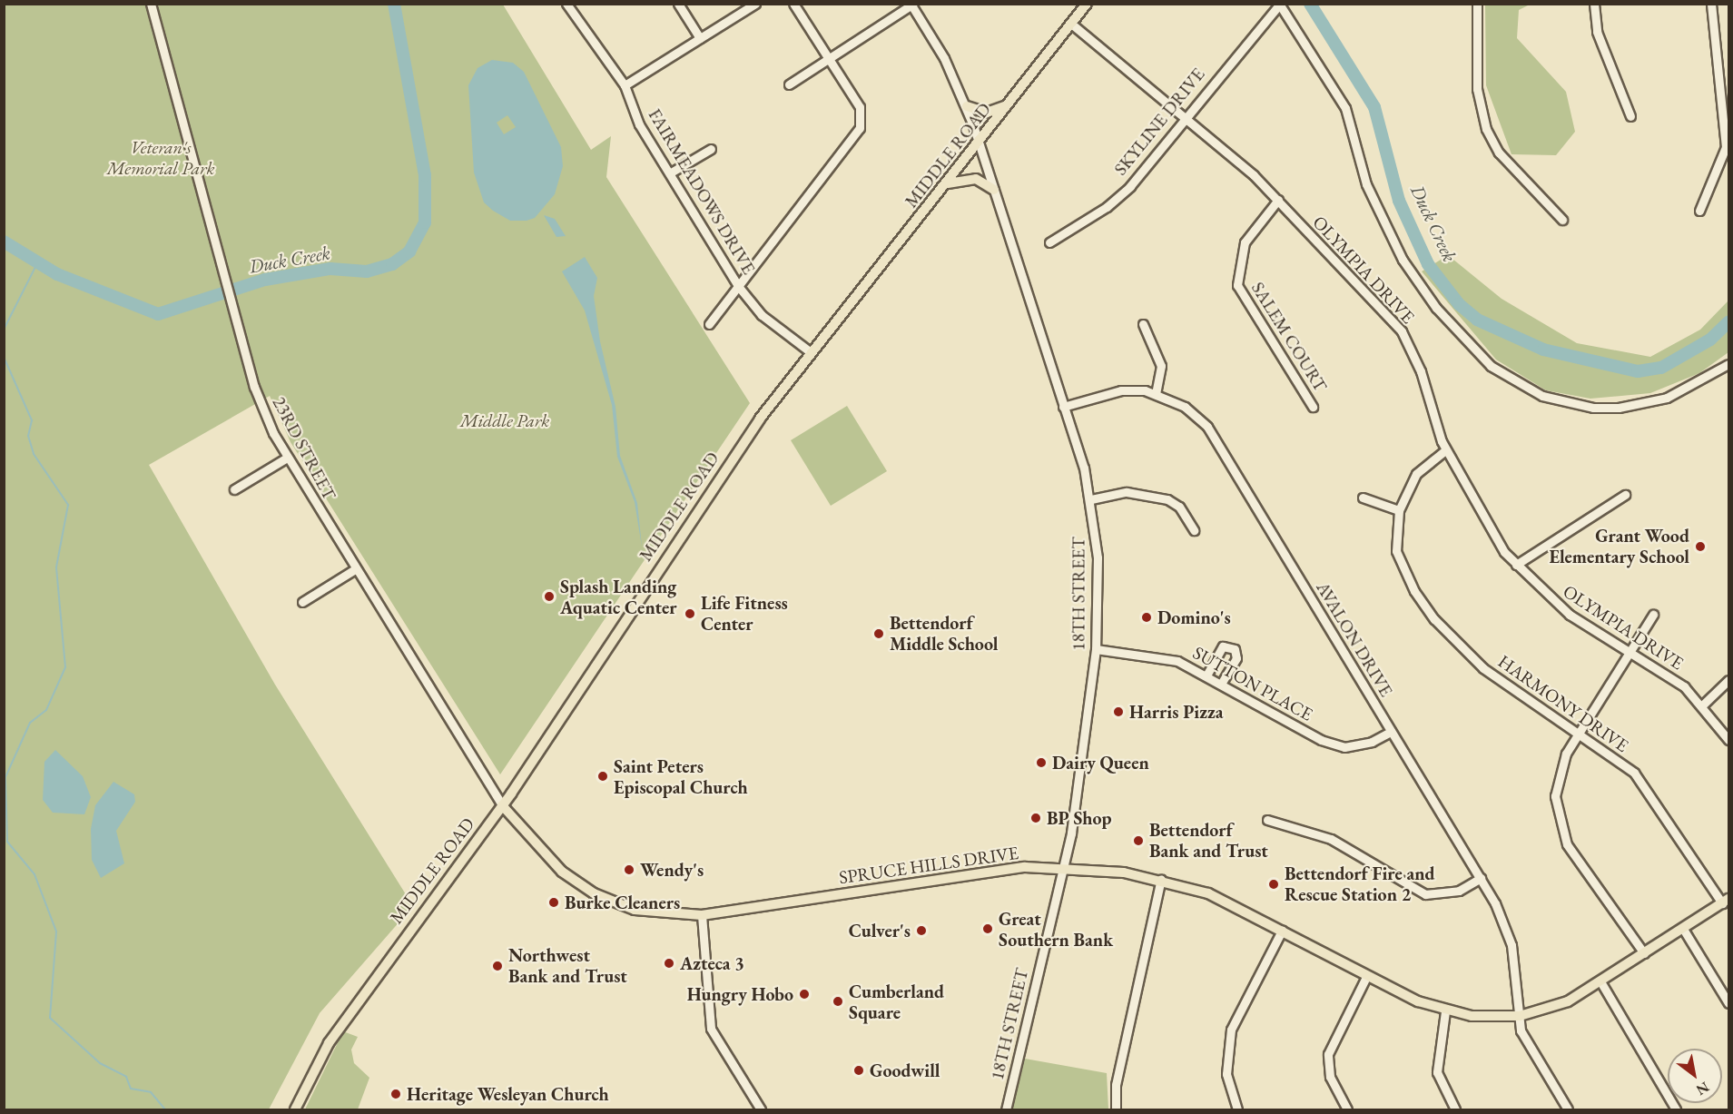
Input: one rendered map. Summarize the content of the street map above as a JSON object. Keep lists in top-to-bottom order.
{
  "streets": {
    "main road": ["MIDDLE ROAD", "SPRUCE HILLS DRIVE"],
    "street": [
      "SKYLINE DRIVE",
      "FAIRMEADOWS DRIVE",
      "OLYMPIA DRIVE",
      "SALEM COURT",
      "23RD STREET",
      "18TH STREET",
      "AVALON DRIVE",
      "SUTTON PLACE",
      "HARMONY DRIVE"
    ]
  },
  "crossings": [
    ["SKYLINE DRIVE", "OLYMPIA DRIVE"],
    ["MIDDLE ROAD", "FAIRMEADOWS DRIVE"],
    ["MIDDLE ROAD", "OLYMPIA DRIVE"],
    ["MIDDLE ROAD", "23RD STREET"],
    ["MIDDLE ROAD", "18TH STREET"],
    ["MIDDLE ROAD", "SPRUCE HILLS DRIVE"],
    ["OLYMPIA DRIVE", "SALEM COURT"],
    ["OLYMPIA DRIVE", "HARMONY DRIVE"],
    ["23RD STREET", "SPRUCE HILLS DRIVE"],
    ["18TH STREET", "AVALON DRIVE"],
    ["18TH STREET", "SUTTON PLACE"],
    ["18TH STREET", "SPRUCE HILLS DRIVE"],
    ["AVALON DRIVE", "SUTTON PLACE"],
    ["AVALON DRIVE", "SPRUCE HILLS DRIVE"],
    ["HARMONY DRIVE", "SPRUCE HILLS DRIVE"]
  ],
  "water": ["Duck Creek"],
  "parks": ["Veteran's Memorial Park", "Middle Park"],
  "places": [
    "Grant Wood Elementary School",
    "Splash Landing Aquatic Center",
    "Life Fitness Center",
    "Domino's",
    "Bettendorf Middle School",
    "Harris Pizza",
    "Dairy Queen",
    "Saint Peters Episcopal Church",
    "BP Shop",
    "Bettendorf Bank and Trust",
    "Wendy's",
    "Bettendorf Fire and Rescue Station 2",
    "Burke Cleaners",
    "Great Southern Bank",
    "Culver's",
    "Azteca 3",
    "Northwest Bank and Trust",
    "Hungry Hobo",
    "Cumberland Square",
    "Goodwill",
    "Heritage Wesleyan Church"
  ],
  "north": "bottom right"
}
